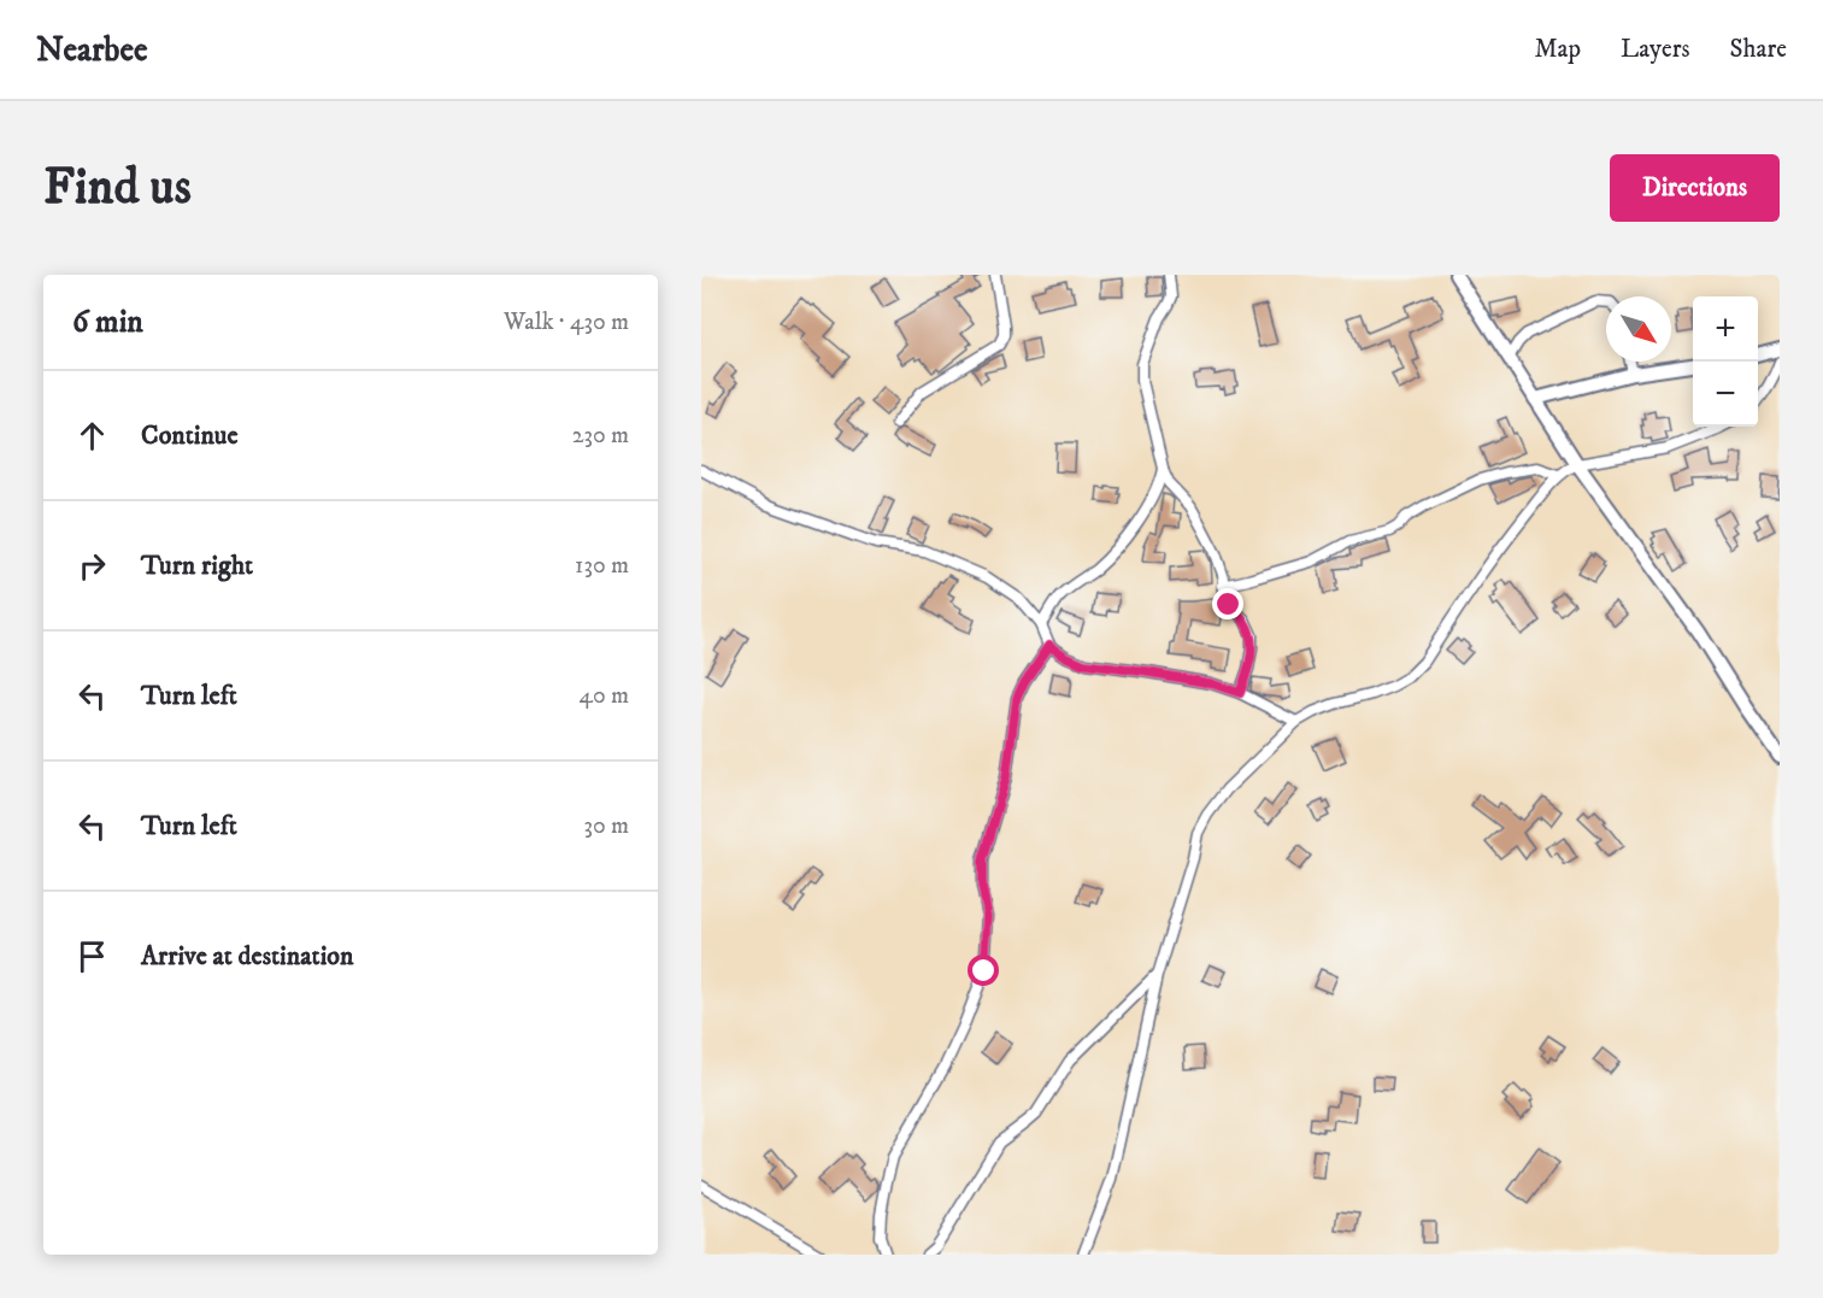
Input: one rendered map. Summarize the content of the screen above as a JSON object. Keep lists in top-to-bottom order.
{
  "north": "bottom right",
  "page": {
    "header": "Nearbee",
    "nav": ["Map", "Layers", "Share"],
    "buttons": "Directions",
    "title": "Find us",
    "heading": ["6 min", "Walk · 430 m"],
    "map_buttons": ["+", "−"],
    "list": [
      ["Continue", "230 m"],
      ["Turn right", "130 m"],
      ["Turn left", "40 m"],
      ["Turn left", "30 m"],
      "Arrive at destination"
    ]
  }
}
